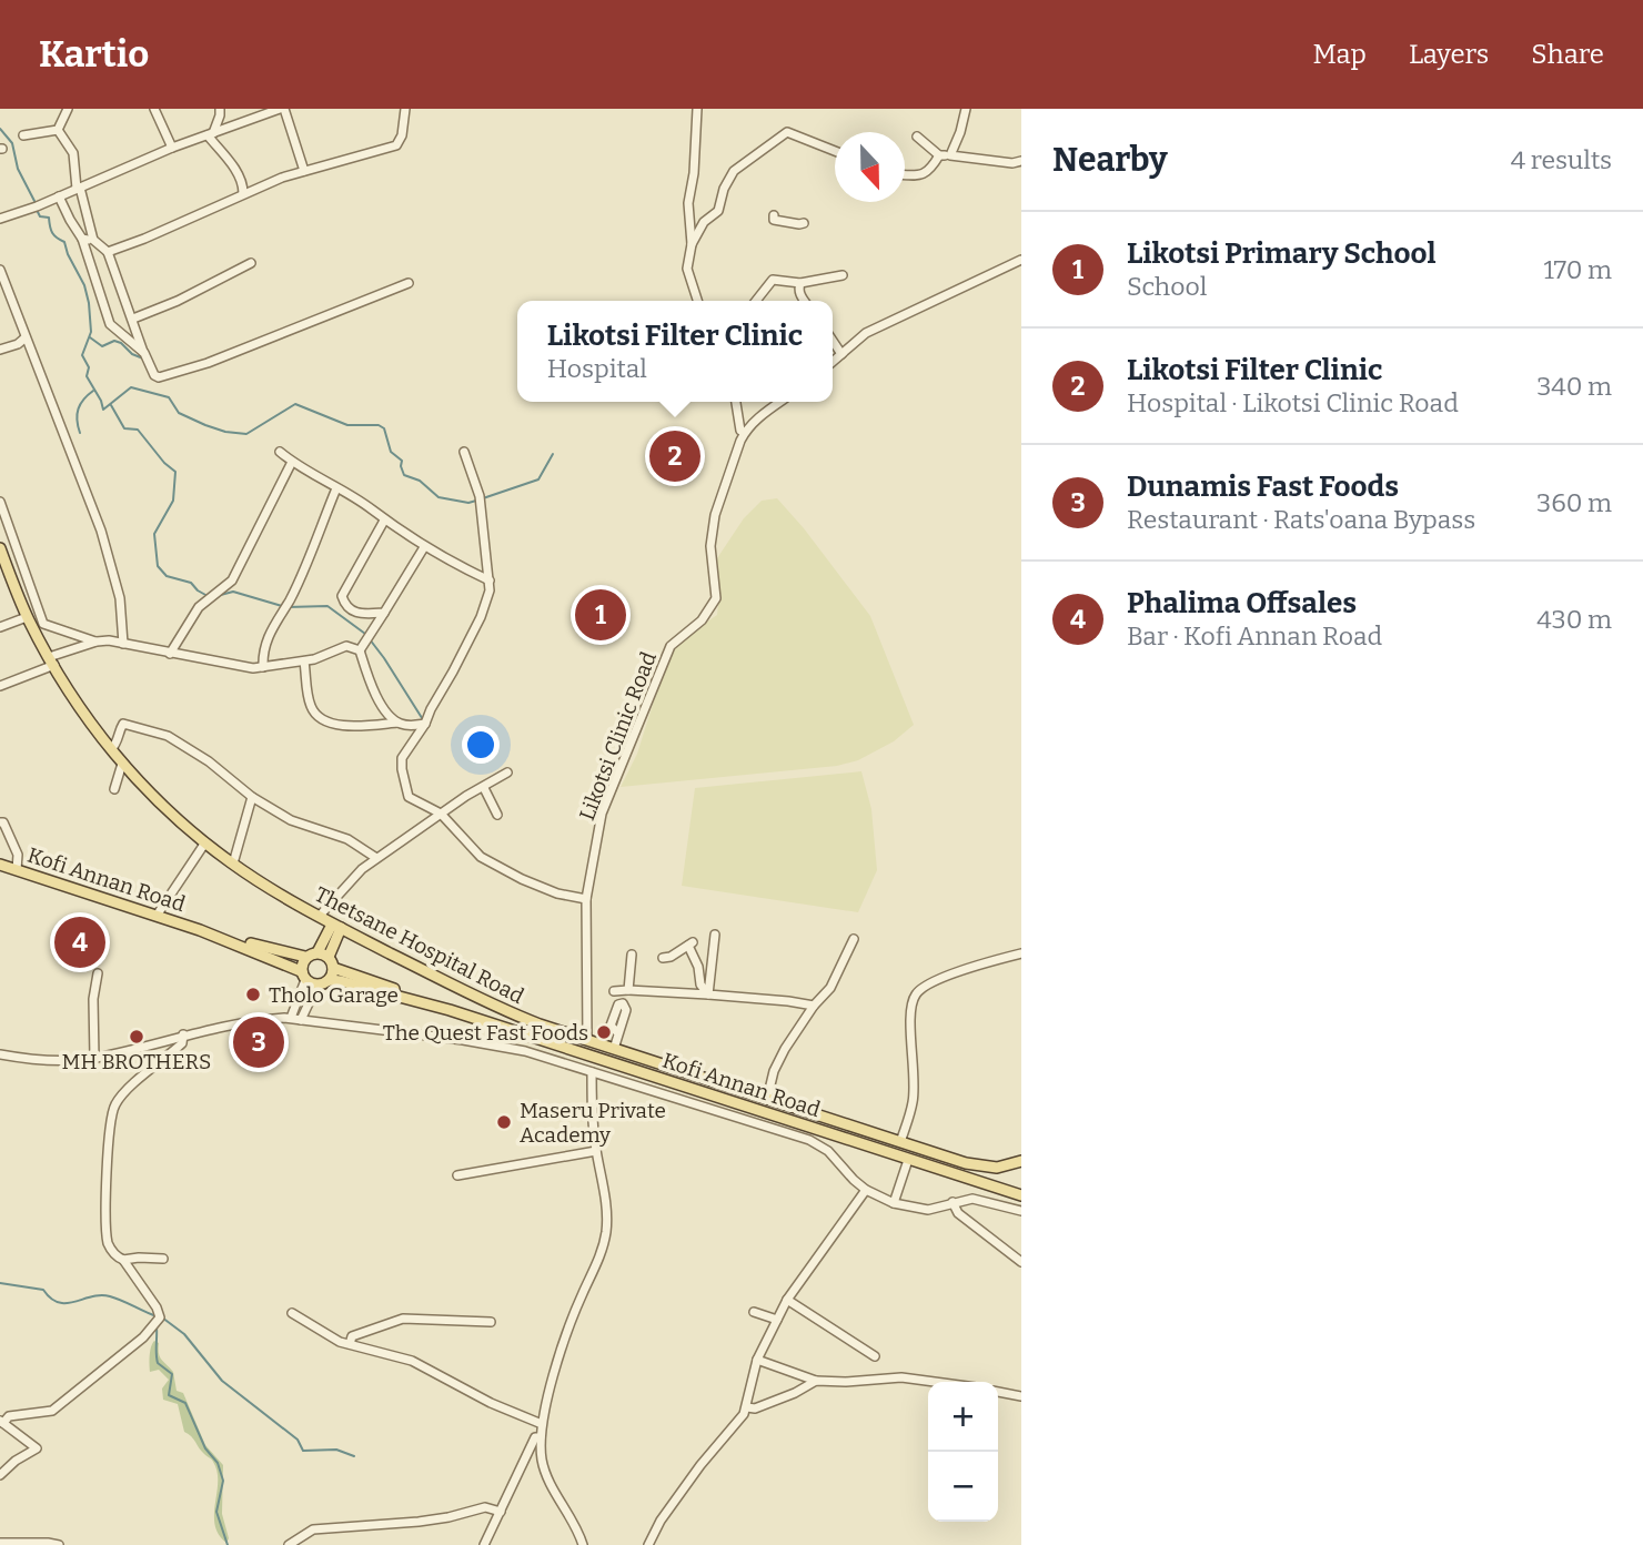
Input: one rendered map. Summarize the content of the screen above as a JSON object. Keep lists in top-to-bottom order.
{
  "streets": {
    "main road": ["Kofi Annan Road", "Thetsane Hospital Road"],
    "street": ["Likotsi Clinic Road"]
  },
  "crossings": [
    ["Likotsi Clinic Road", "Thetsane Hospital Road"]
  ],
  "places": [
    "Tholo Garage",
    "The Quest Fast Foods",
    "MH BROTHERS",
    "Maseru Private Academy"
  ],
  "north": "bottom",
  "page": {
    "header": "Kartio",
    "nav": ["Map", "Layers", "Share"],
    "heading": ["Nearby", "4 results"],
    "list": [
      {
        "mark": "1",
        "name": "Likotsi Primary School",
        "note": "School",
        "value": "170 m"
      },
      {
        "mark": "2",
        "name": "Likotsi Filter Clinic",
        "note": "Hospital · Likotsi Clinic Road",
        "value": "340 m"
      },
      {
        "mark": "3",
        "name": "Dunamis Fast Foods",
        "note": "Restaurant · Rats'oana Bypass",
        "value": "360 m"
      },
      {
        "mark": "4",
        "name": "Phalima Offsales",
        "note": "Bar · Kofi Annan Road",
        "value": "430 m"
      }
    ],
    "popup": ["Likotsi Filter Clinic", "Hospital"],
    "pins": [
      "2",
      "1",
      "4",
      "3"
    ],
    "map_buttons": ["+", "−"]
  }
}
